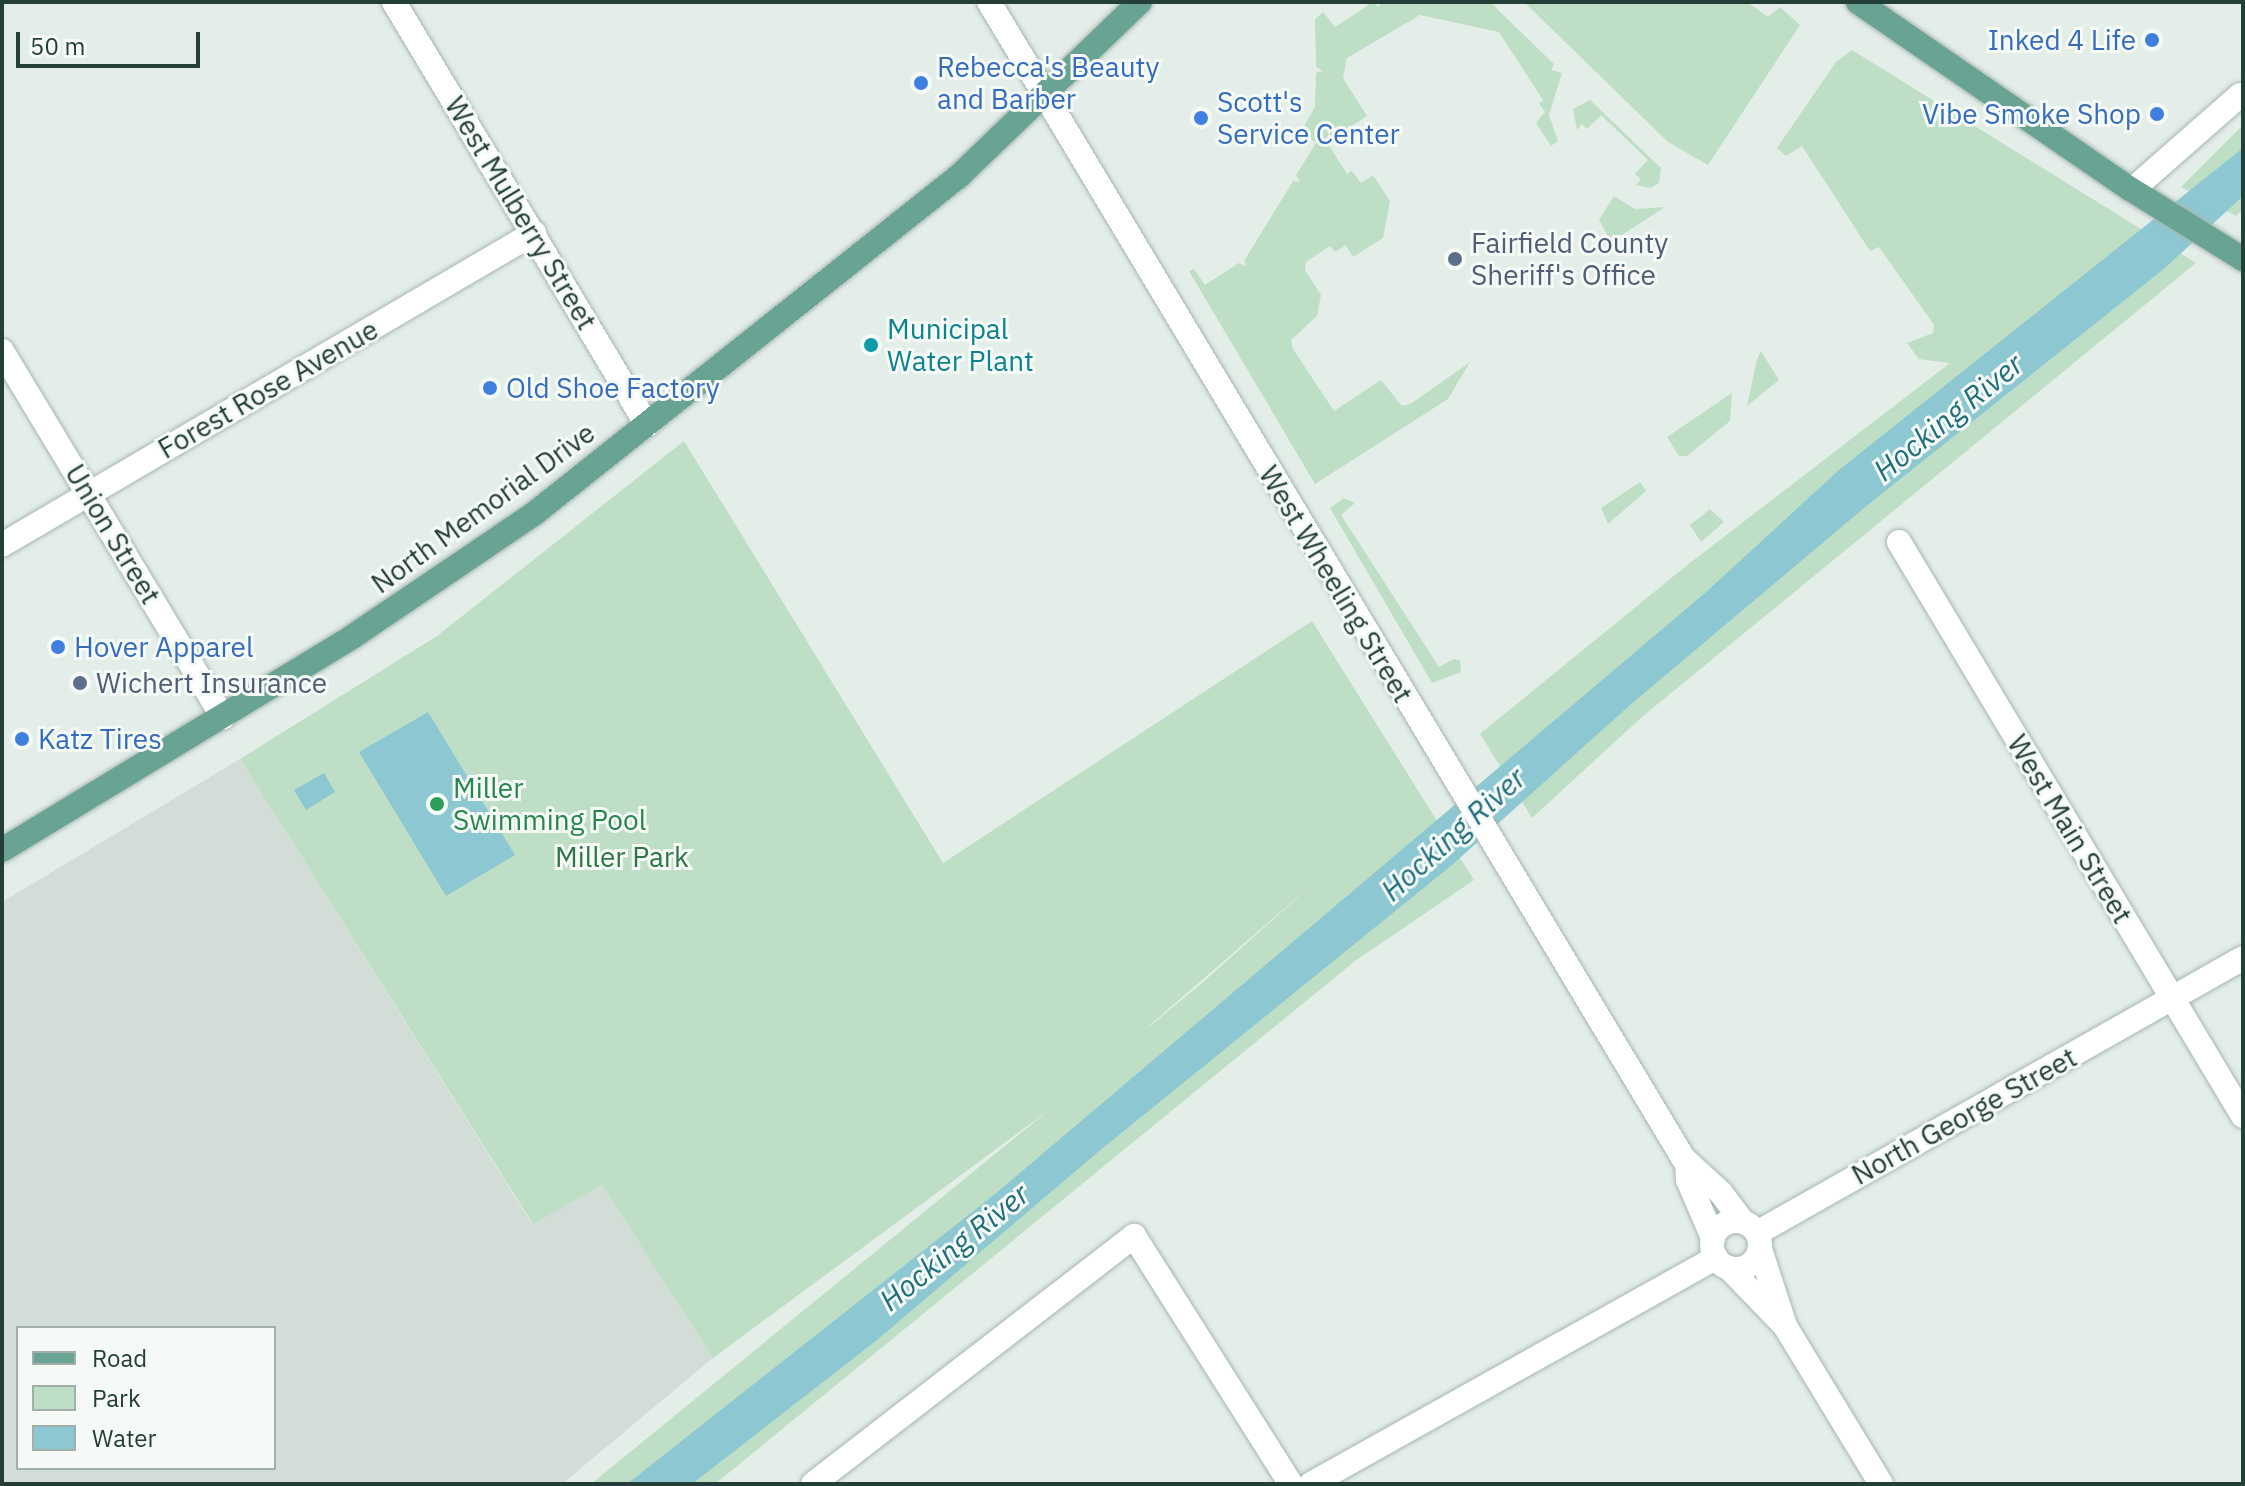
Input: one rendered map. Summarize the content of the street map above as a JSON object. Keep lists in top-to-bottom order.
{
  "streets": {
    "main road": ["North Memorial Drive"],
    "street": [
      "West Mulberry Street",
      "Forest Rose Avenue",
      "Union Street",
      "West Wheeling Street",
      "West Main Street",
      "North George Street"
    ]
  },
  "crossings": [
    ["West Mulberry Street", "Forest Rose Avenue"],
    ["West Mulberry Street", "North Memorial Drive"],
    ["Forest Rose Avenue", "Union Street"],
    ["North Memorial Drive", "Union Street"],
    ["North Memorial Drive", "West Wheeling Street"],
    ["West Wheeling Street", "North George Street"],
    ["West Main Street", "North George Street"]
  ],
  "water": ["Hocking River"],
  "parks": ["Miller Park"],
  "places": [
    "Inked 4 Life",
    "Rebecca's Beauty and Barber",
    "Vibe Smoke Shop",
    "Scott's Service Center",
    "Fairfield County Sheriff's Office",
    "Municipal Water Plant",
    "Old Shoe Factory",
    "Hover Apparel",
    "Wichert Insurance",
    "Katz Tires",
    "Miller Swimming Pool"
  ],
  "legend": ["Road", "Park", "Water"],
  "scale_bar": "50 m"
}
